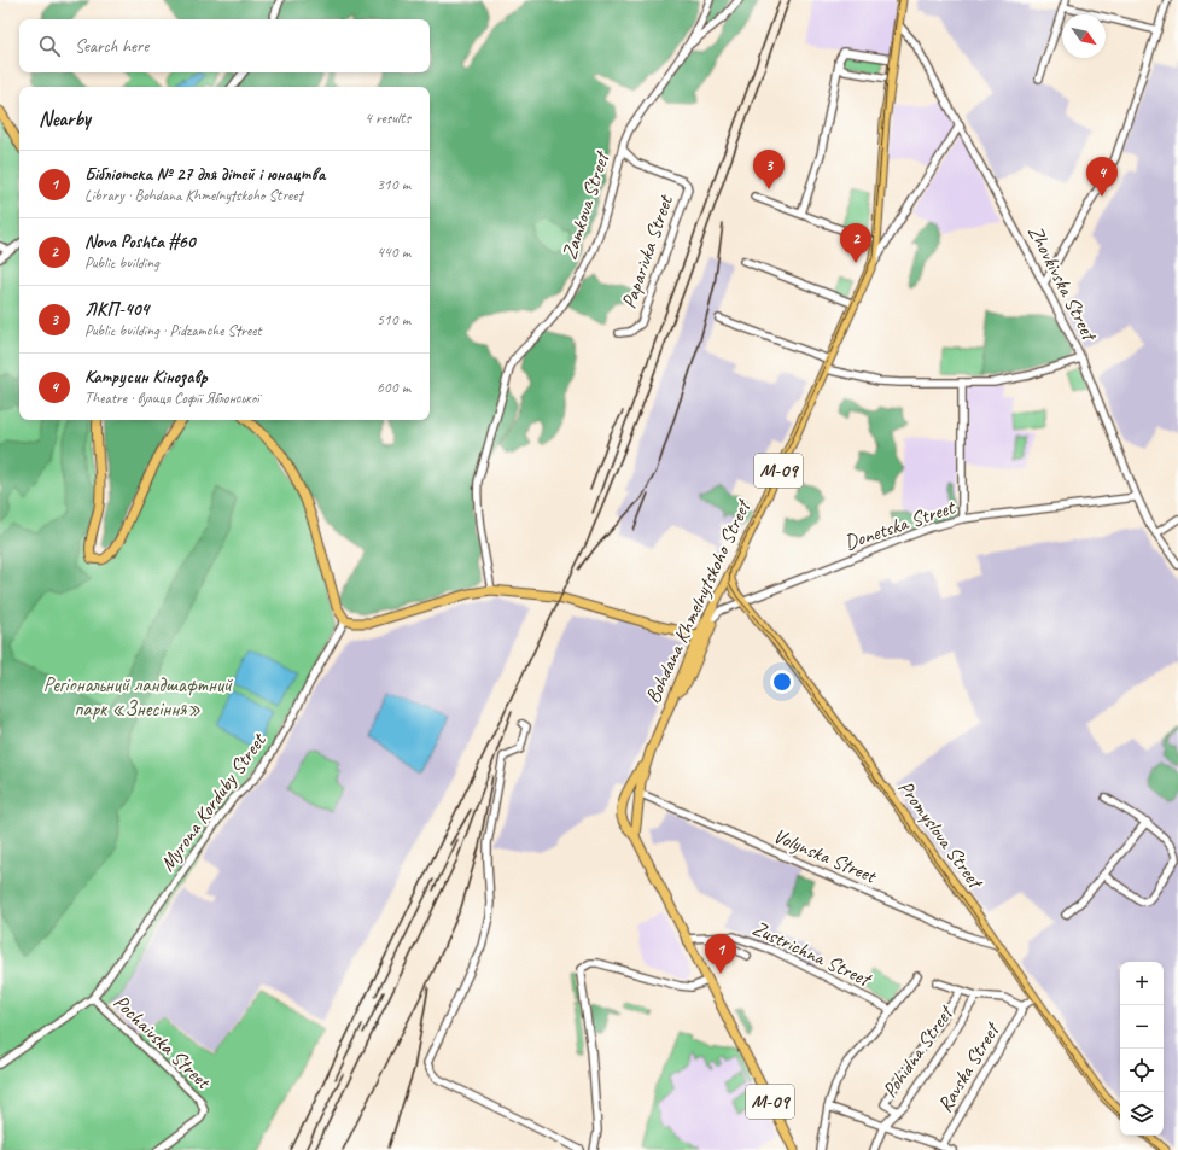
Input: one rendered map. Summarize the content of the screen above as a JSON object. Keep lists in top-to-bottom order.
{
  "streets": {
    "main road": ["М-09", "Bohdana Khmelnytskoho Street", "Promyslova Street"],
    "street": [
      "Zamkova Street",
      "Paparivka Street",
      "Zhovkivska Street",
      "Donetska Street",
      "Myrona Korduby Street",
      "Volynska Street",
      "Zustrichna Street",
      "Pochaivska Street",
      "Pohidna Street",
      "Ravska Street"
    ]
  },
  "crossings": [
    ["Zamkova Street", "Paparivka Street"],
    ["Zhovkivska Street", "Donetska Street"],
    ["Zhovkivska Street", "Bohdana Khmelnytskoho Street"],
    ["М-09", "Bohdana Khmelnytskoho Street"],
    ["М-09", "Zustrichna Street"],
    ["Donetska Street", "Promyslova Street"],
    ["Bohdana Khmelnytskoho Street", "Promyslova Street"],
    ["Bohdana Khmelnytskoho Street", "Volynska Street"],
    ["Myrona Korduby Street", "Pochaivska Street"],
    ["Promyslova Street", "Volynska Street"]
  ],
  "parks": ["Регіональний ландшафтний парк «Знесіння»"],
  "north": "bottom right",
  "page": {
    "search": "Search here",
    "heading": ["Nearby", "4 results"],
    "pins": [
      "3",
      "4",
      "2",
      "1"
    ],
    "list": [
      {
        "mark": "1",
        "name": "Бібліотека № 27 для дітей і юнацтва",
        "note": "Library · Bohdana Khmelnytskoho Street",
        "value": "310 m"
      },
      {
        "mark": "2",
        "name": "Nova Poshta #60",
        "note": "Public building",
        "value": "440 m"
      },
      {
        "mark": "3",
        "name": "ЛКП-404",
        "note": "Public building · Pidzamche Street",
        "value": "510 m"
      },
      {
        "mark": "4",
        "name": "Катрусин Кінозавр",
        "note": "Theatre · вулиця Софії Яблонської",
        "value": "600 m"
      }
    ],
    "map_buttons": ["+", "−"]
  }
}
